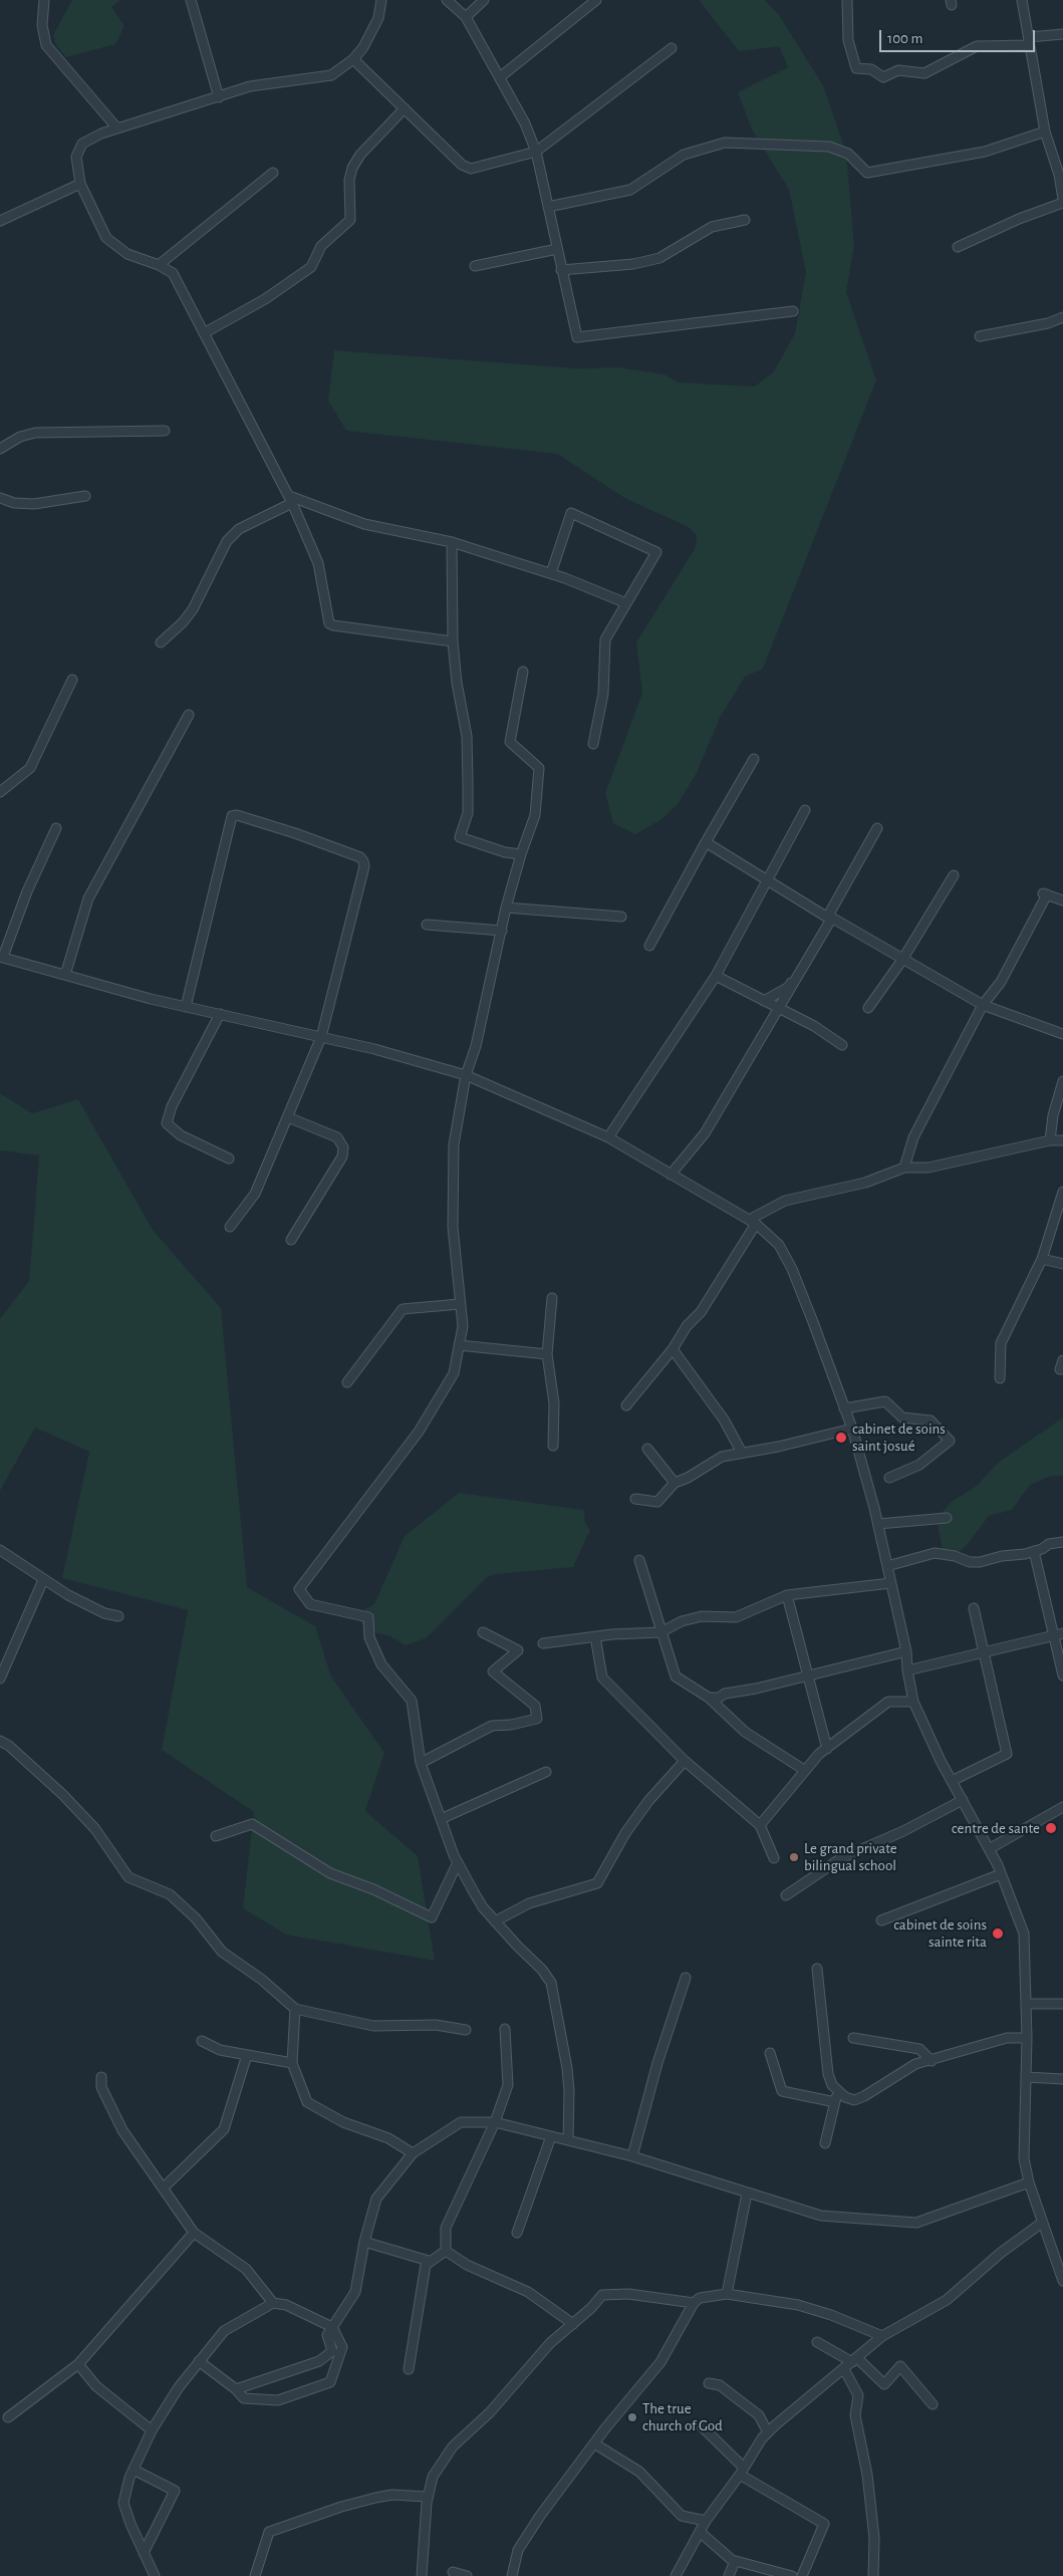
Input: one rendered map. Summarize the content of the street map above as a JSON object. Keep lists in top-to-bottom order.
{
  "places": [
    "cabinet de soins saint josué",
    "centre de sante",
    "Le grand private bilingual school",
    "cabinet de soins sainte rita",
    "The true church of God"
  ],
  "scale_bar": "100 m"
}
